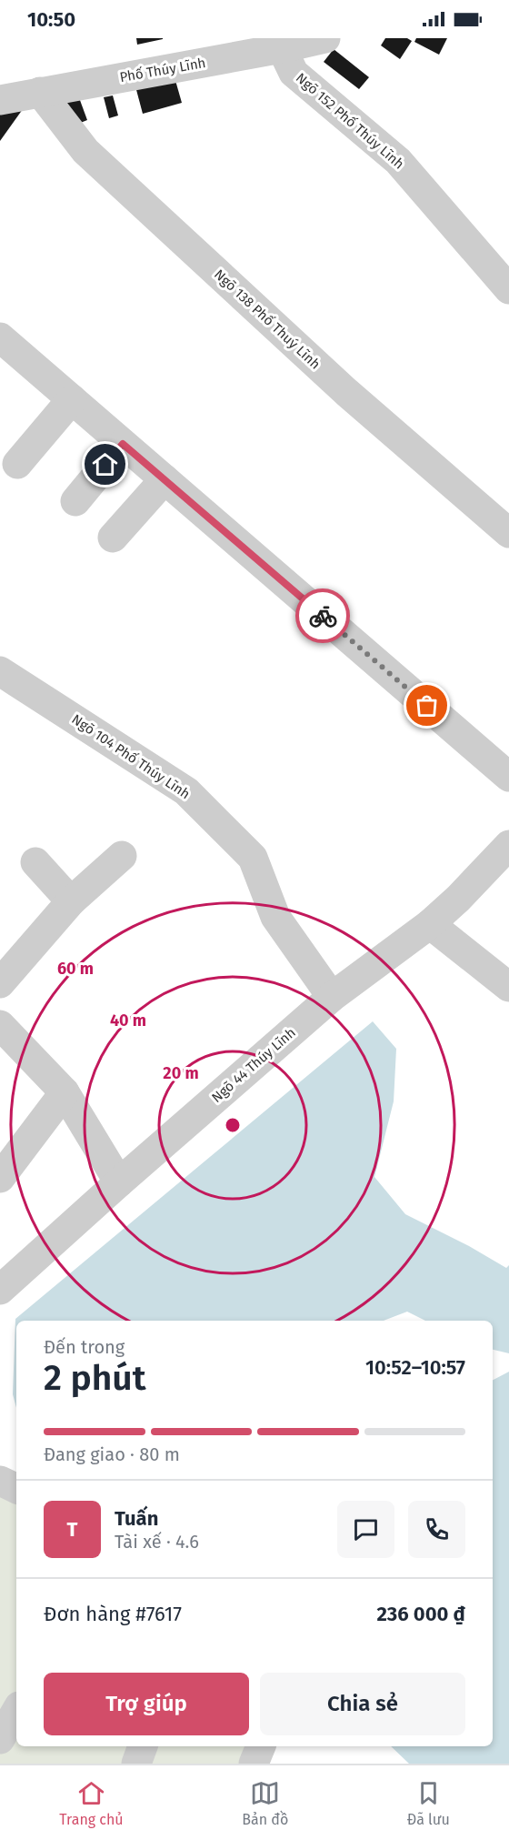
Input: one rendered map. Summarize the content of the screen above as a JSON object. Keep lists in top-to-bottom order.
{
  "streets": {
    "street": [
      "Phố Thúy Lĩnh",
      "Ngõ 152 Phố Thúy Lĩnh",
      "Ngõ 138 Phố Thuý Lĩnh",
      "Ngõ 104 Phố Thúy Lĩnh",
      "Ngõ 44 Thúy Lĩnh"
    ]
  },
  "crossings": [
    ["Phố Thúy Lĩnh", "Ngõ 152 Phố Thúy Lĩnh"],
    ["Phố Thúy Lĩnh", "Ngõ 138 Phố Thuý Lĩnh"],
    ["Ngõ 104 Phố Thúy Lĩnh", "Ngõ 44 Thúy Lĩnh"]
  ],
  "page": {
    "status": "10:50",
    "heading": ["2 phút", "Đến trong", "10:52–10:57"],
    "panel": [
      "Tuấn",
      "Tài xế · 4.6",
      "Đơn hàng #7617",
      "236 000 ₫"
    ],
    "bar": "Đang giao · 80 m",
    "round": "T",
    "buttons": ["Trợ giúp", "Chia sẻ"],
    "tabs": ["Trang chủ", "Bản đồ", "Đã lưu"]
  },
  "rings": ["60 m", "40 m", "20 m"]
}
